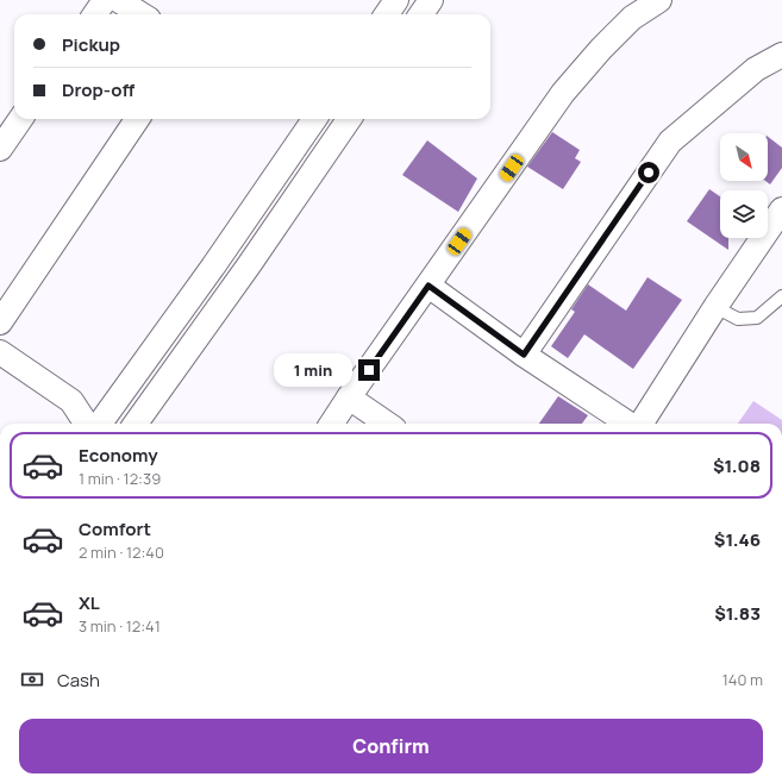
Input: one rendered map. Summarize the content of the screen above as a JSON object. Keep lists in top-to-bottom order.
{
  "north": "bottom right",
  "page": {
    "banner": ["Pickup", "Drop-off"],
    "bubble": "1 min",
    "list": [
      {
        "name": "Economy",
        "note": "1 min · 12:39",
        "value": "$1.08"
      },
      {
        "name": "Comfort",
        "note": "2 min · 12:40",
        "value": "$1.46"
      },
      {
        "name": "XL",
        "note": "3 min · 12:41",
        "value": "$1.83"
      }
    ],
    "pay": ["Cash", "140 m"],
    "buttons": "Confirm"
  }
}
